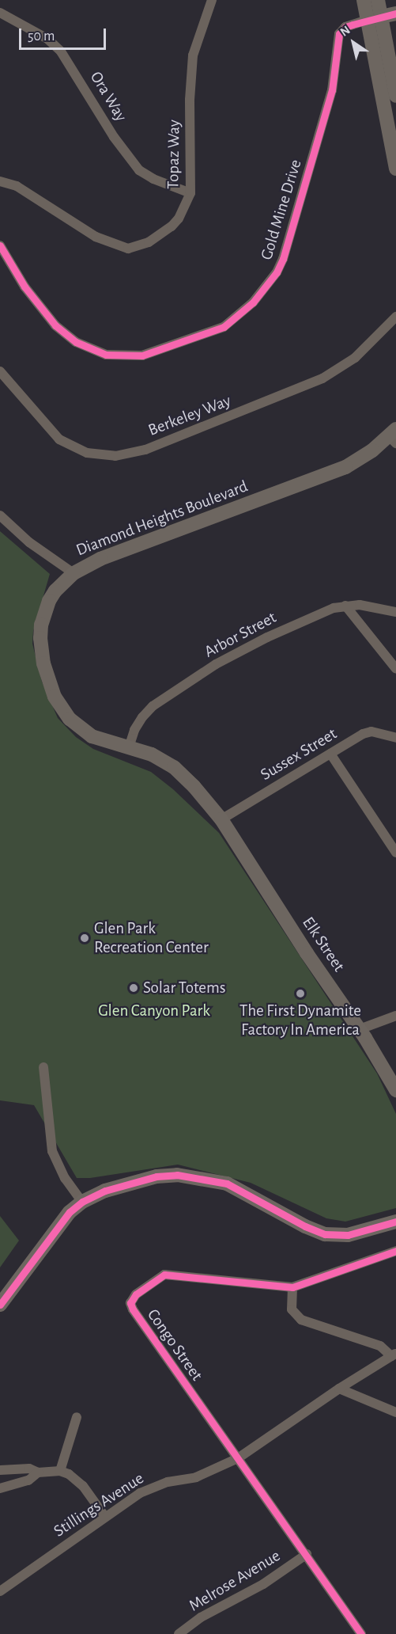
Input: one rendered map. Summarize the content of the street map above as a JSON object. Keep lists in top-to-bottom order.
{
  "streets": {
    "main road": ["Diamond Heights Boulevard", "Elk Street"],
    "street": [
      "Ora Way",
      "Topaz Way",
      "Gold Mine Drive",
      "Berkeley Way",
      "Arbor Street",
      "Sussex Street",
      "Congo Street",
      "Stillings Avenue",
      "Melrose Avenue"
    ]
  },
  "crossings": [
    ["Ora Way", "Topaz Way"],
    ["Diamond Heights Boulevard", "Arbor Street"],
    ["Diamond Heights Boulevard", "Sussex Street"],
    ["Diamond Heights Boulevard", "Elk Street"],
    ["Sussex Street", "Elk Street"],
    ["Congo Street", "Stillings Avenue"],
    ["Congo Street", "Melrose Avenue"]
  ],
  "parks": ["Glen Canyon Park"],
  "places": ["Glen Park Recreation Center", "Solar Totems", "The First Dynamite Factory In America"],
  "scale_bar": "50 m",
  "north": "top left"
}
